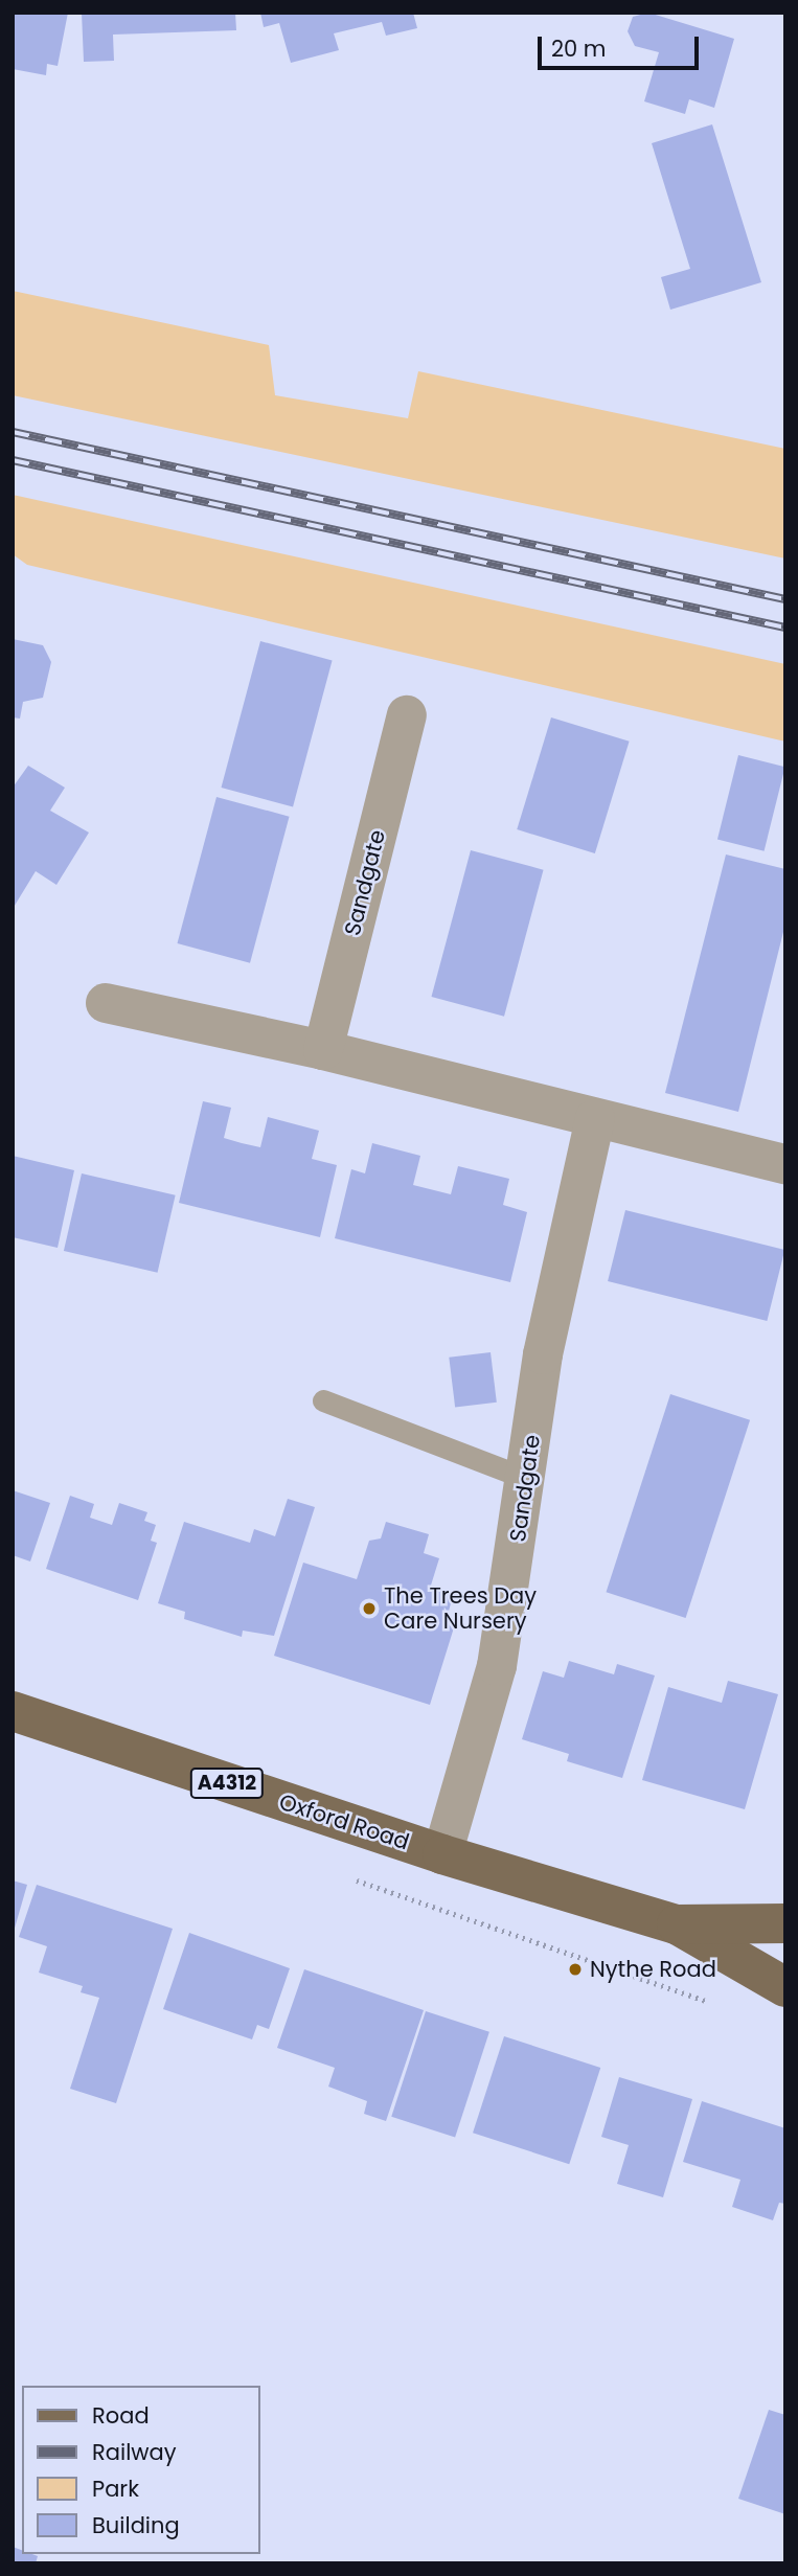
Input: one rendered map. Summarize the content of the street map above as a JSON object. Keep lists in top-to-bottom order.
{
  "streets": {
    "main road": ["A4312", "Oxford Road"],
    "street": ["Sandgate"]
  },
  "crossings": [
    ["Sandgate", "Oxford Road"]
  ],
  "places": ["The Trees Day Care Nursery", "Nythe Road"],
  "legend": [
    "Road",
    "Railway",
    "Park",
    "Building"
  ],
  "scale_bar": "20 m"
}
